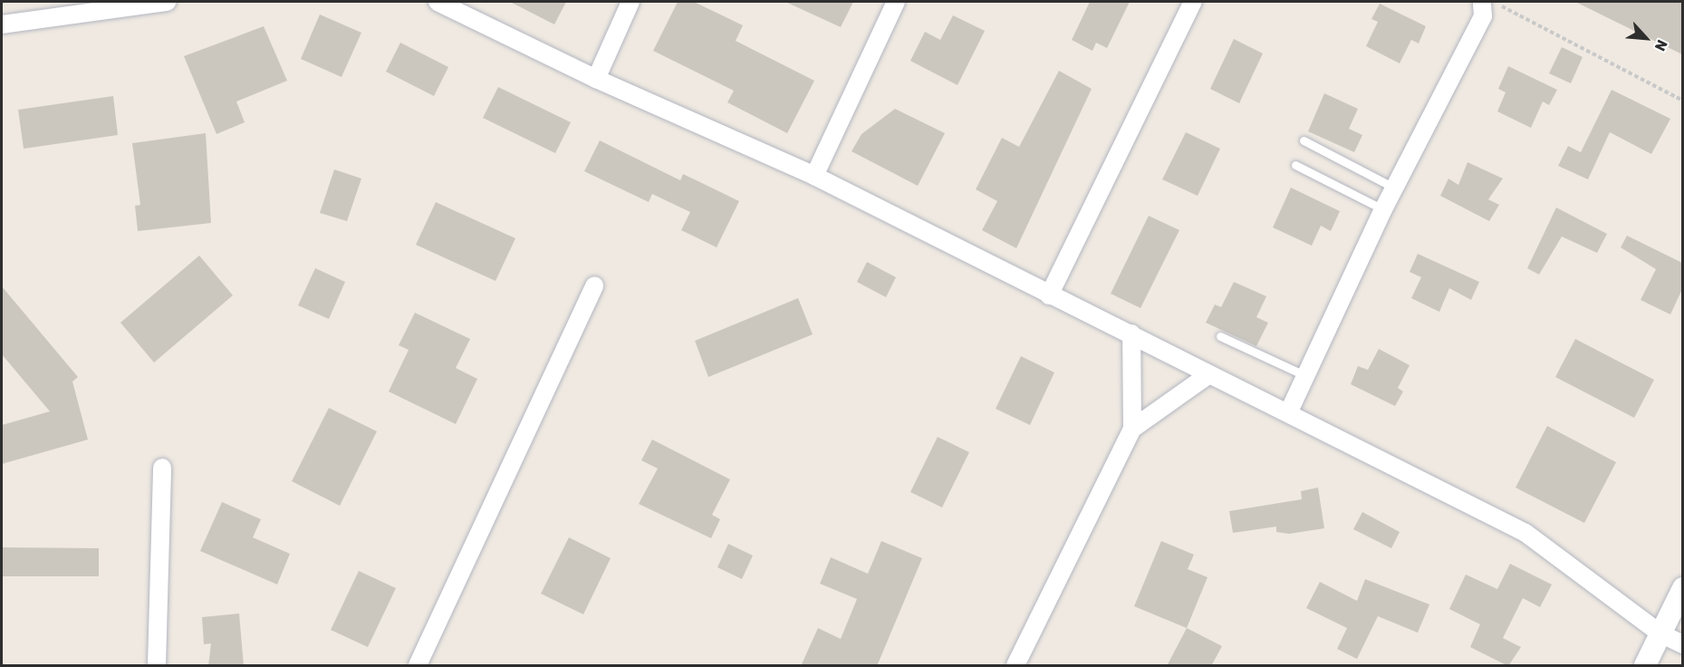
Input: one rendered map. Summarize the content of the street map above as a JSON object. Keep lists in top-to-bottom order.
{
  "north": "bottom right"
}
